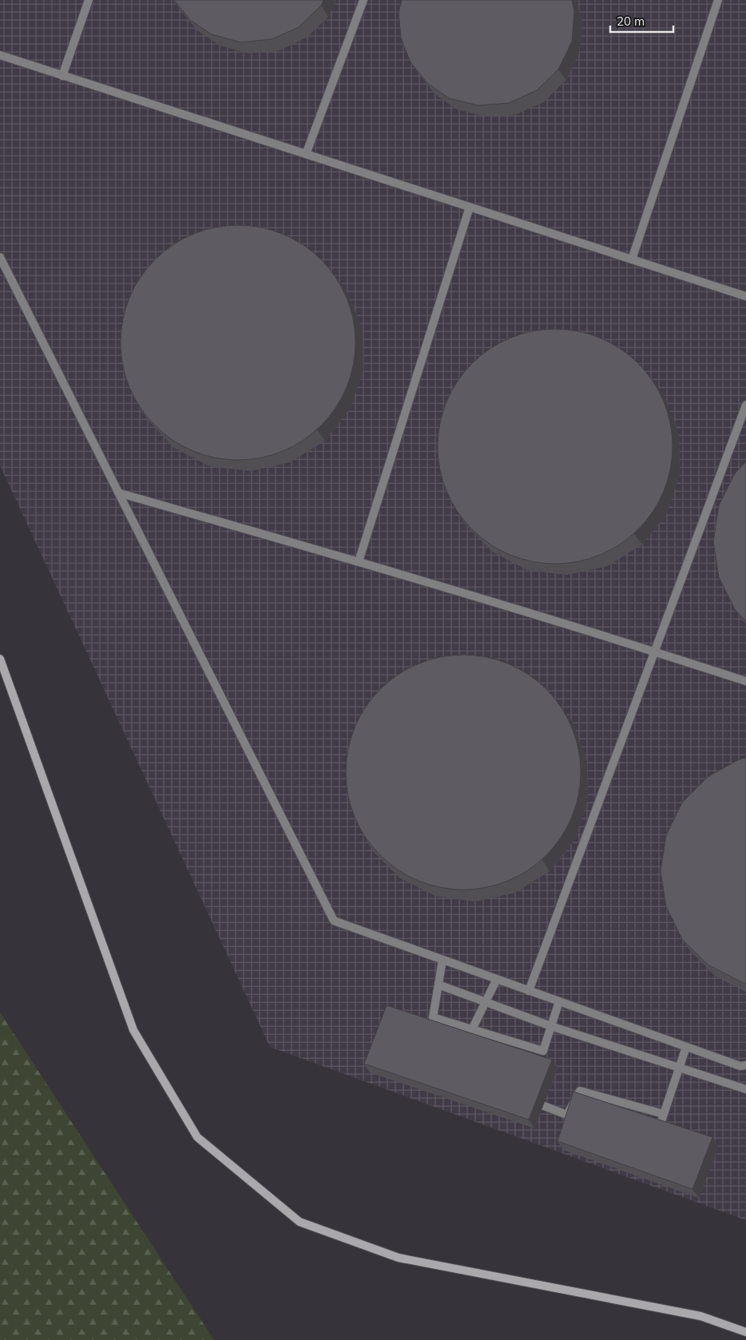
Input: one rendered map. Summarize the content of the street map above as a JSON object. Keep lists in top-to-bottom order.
{
  "scale_bar": "20 m"
}
